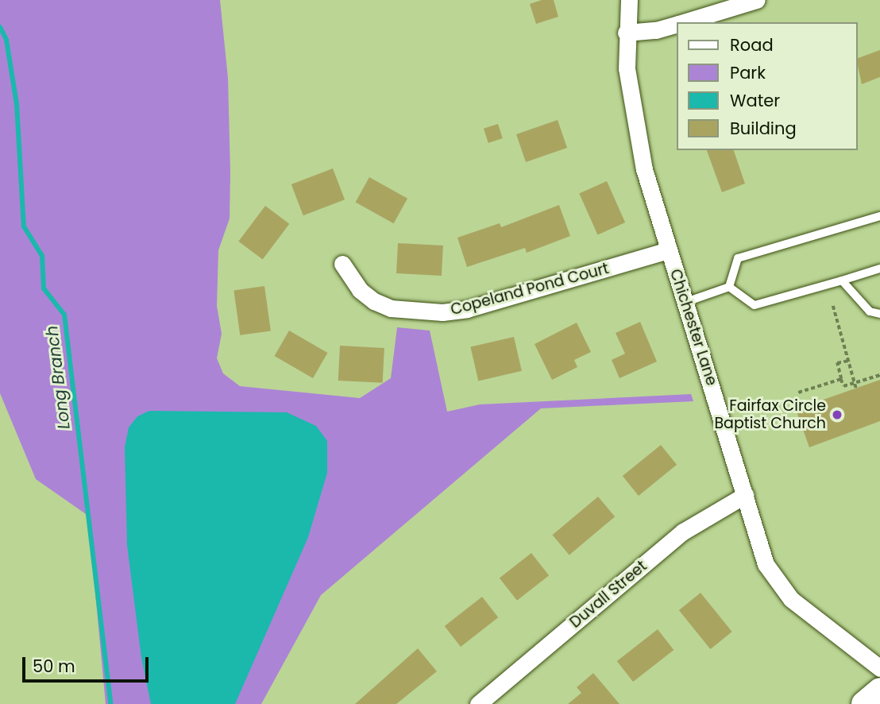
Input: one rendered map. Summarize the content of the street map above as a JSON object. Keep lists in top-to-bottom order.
{
  "streets": {
    "street": ["Copeland Pond Court", "Chichester Lane", "Duvall Street"]
  },
  "crossings": [
    ["Copeland Pond Court", "Chichester Lane"],
    ["Chichester Lane", "Duvall Street"]
  ],
  "water": ["Long Branch"],
  "places": ["Fairfax Circle Baptist Church"],
  "legend": [
    "Road",
    "Park",
    "Water",
    "Building"
  ],
  "scale_bar": "50 m"
}
